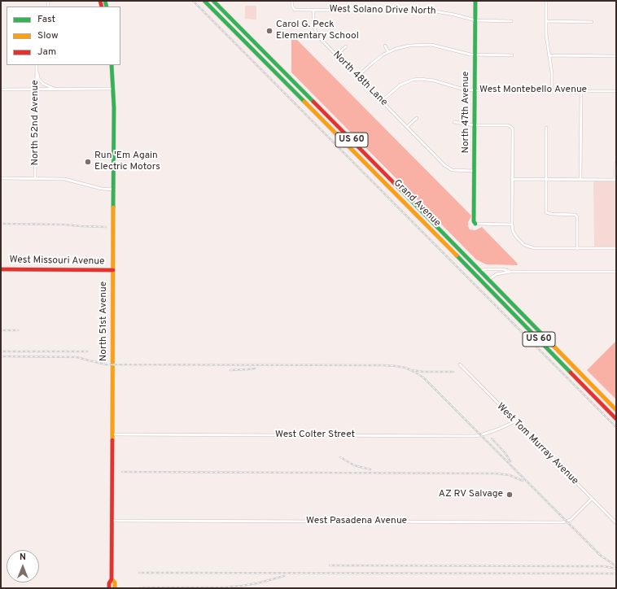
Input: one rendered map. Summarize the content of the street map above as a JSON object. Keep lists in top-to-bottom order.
{
  "streets": {
    "main road": [
      "North 47th Avenue",
      "US 60",
      "Grand Avenue",
      "West Missouri Avenue",
      "North 51st Avenue"
    ],
    "street": [
      "West Solano Drive North",
      "North 48th Lane",
      "West Montebello Avenue",
      "North 52nd Avenue",
      "West Colter Street",
      "West Tom Murray Avenue",
      "West Pasadena Avenue"
    ]
  },
  "crossings": [
    ["West Solano Drive North", "North 48th Lane"],
    ["West Solano Drive North", "North 47th Avenue"],
    ["North 48th Lane", "West Montebello Avenue"],
    ["North 48th Lane", "North 47th Avenue"],
    ["West Montebello Avenue", "North 47th Avenue"],
    ["West Missouri Avenue", "North 51st Avenue"],
    ["North 51st Avenue", "West Colter Street"],
    ["North 51st Avenue", "West Pasadena Avenue"],
    ["West Colter Street", "West Tom Murray Avenue"],
    ["West Tom Murray Avenue", "West Pasadena Avenue"]
  ],
  "places": ["Carol G. Peck Elementary School", "Run 'Em Again Electric Motors", "AZ RV Salvage"],
  "legend": ["Fast", "Slow", "Jam"],
  "north": "top"
}
